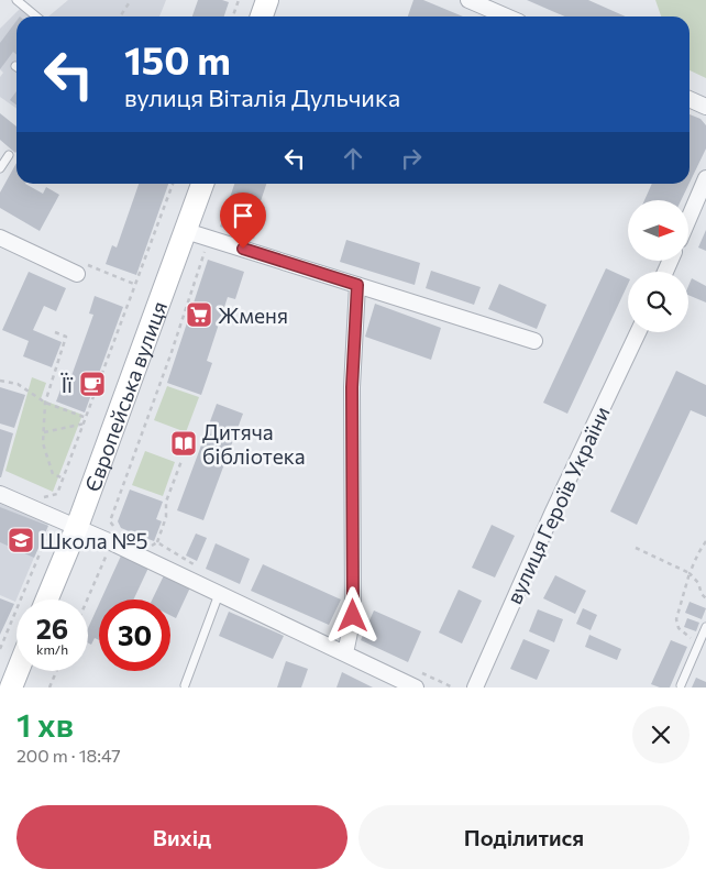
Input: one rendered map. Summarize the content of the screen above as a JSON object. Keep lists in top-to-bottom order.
{
  "streets": {
    "street": ["Європейська вулиця", "вулиця Героїв України"]
  },
  "places": {
    "supermarket": ["Жменя"],
    "cafe": ["Її"],
    "library": ["Дитяча бібліотека"],
    "school or university": ["Школа №5"]
  },
  "north": "right",
  "page": {
    "turn": ["150 m", "вулиця Віталія Дульчика"],
    "speed": "26 km/h",
    "limit": "30",
    "heading": ["1 хв", "200 m · 18:47"],
    "buttons": ["Вихід", "Поділитися"]
  }
}
